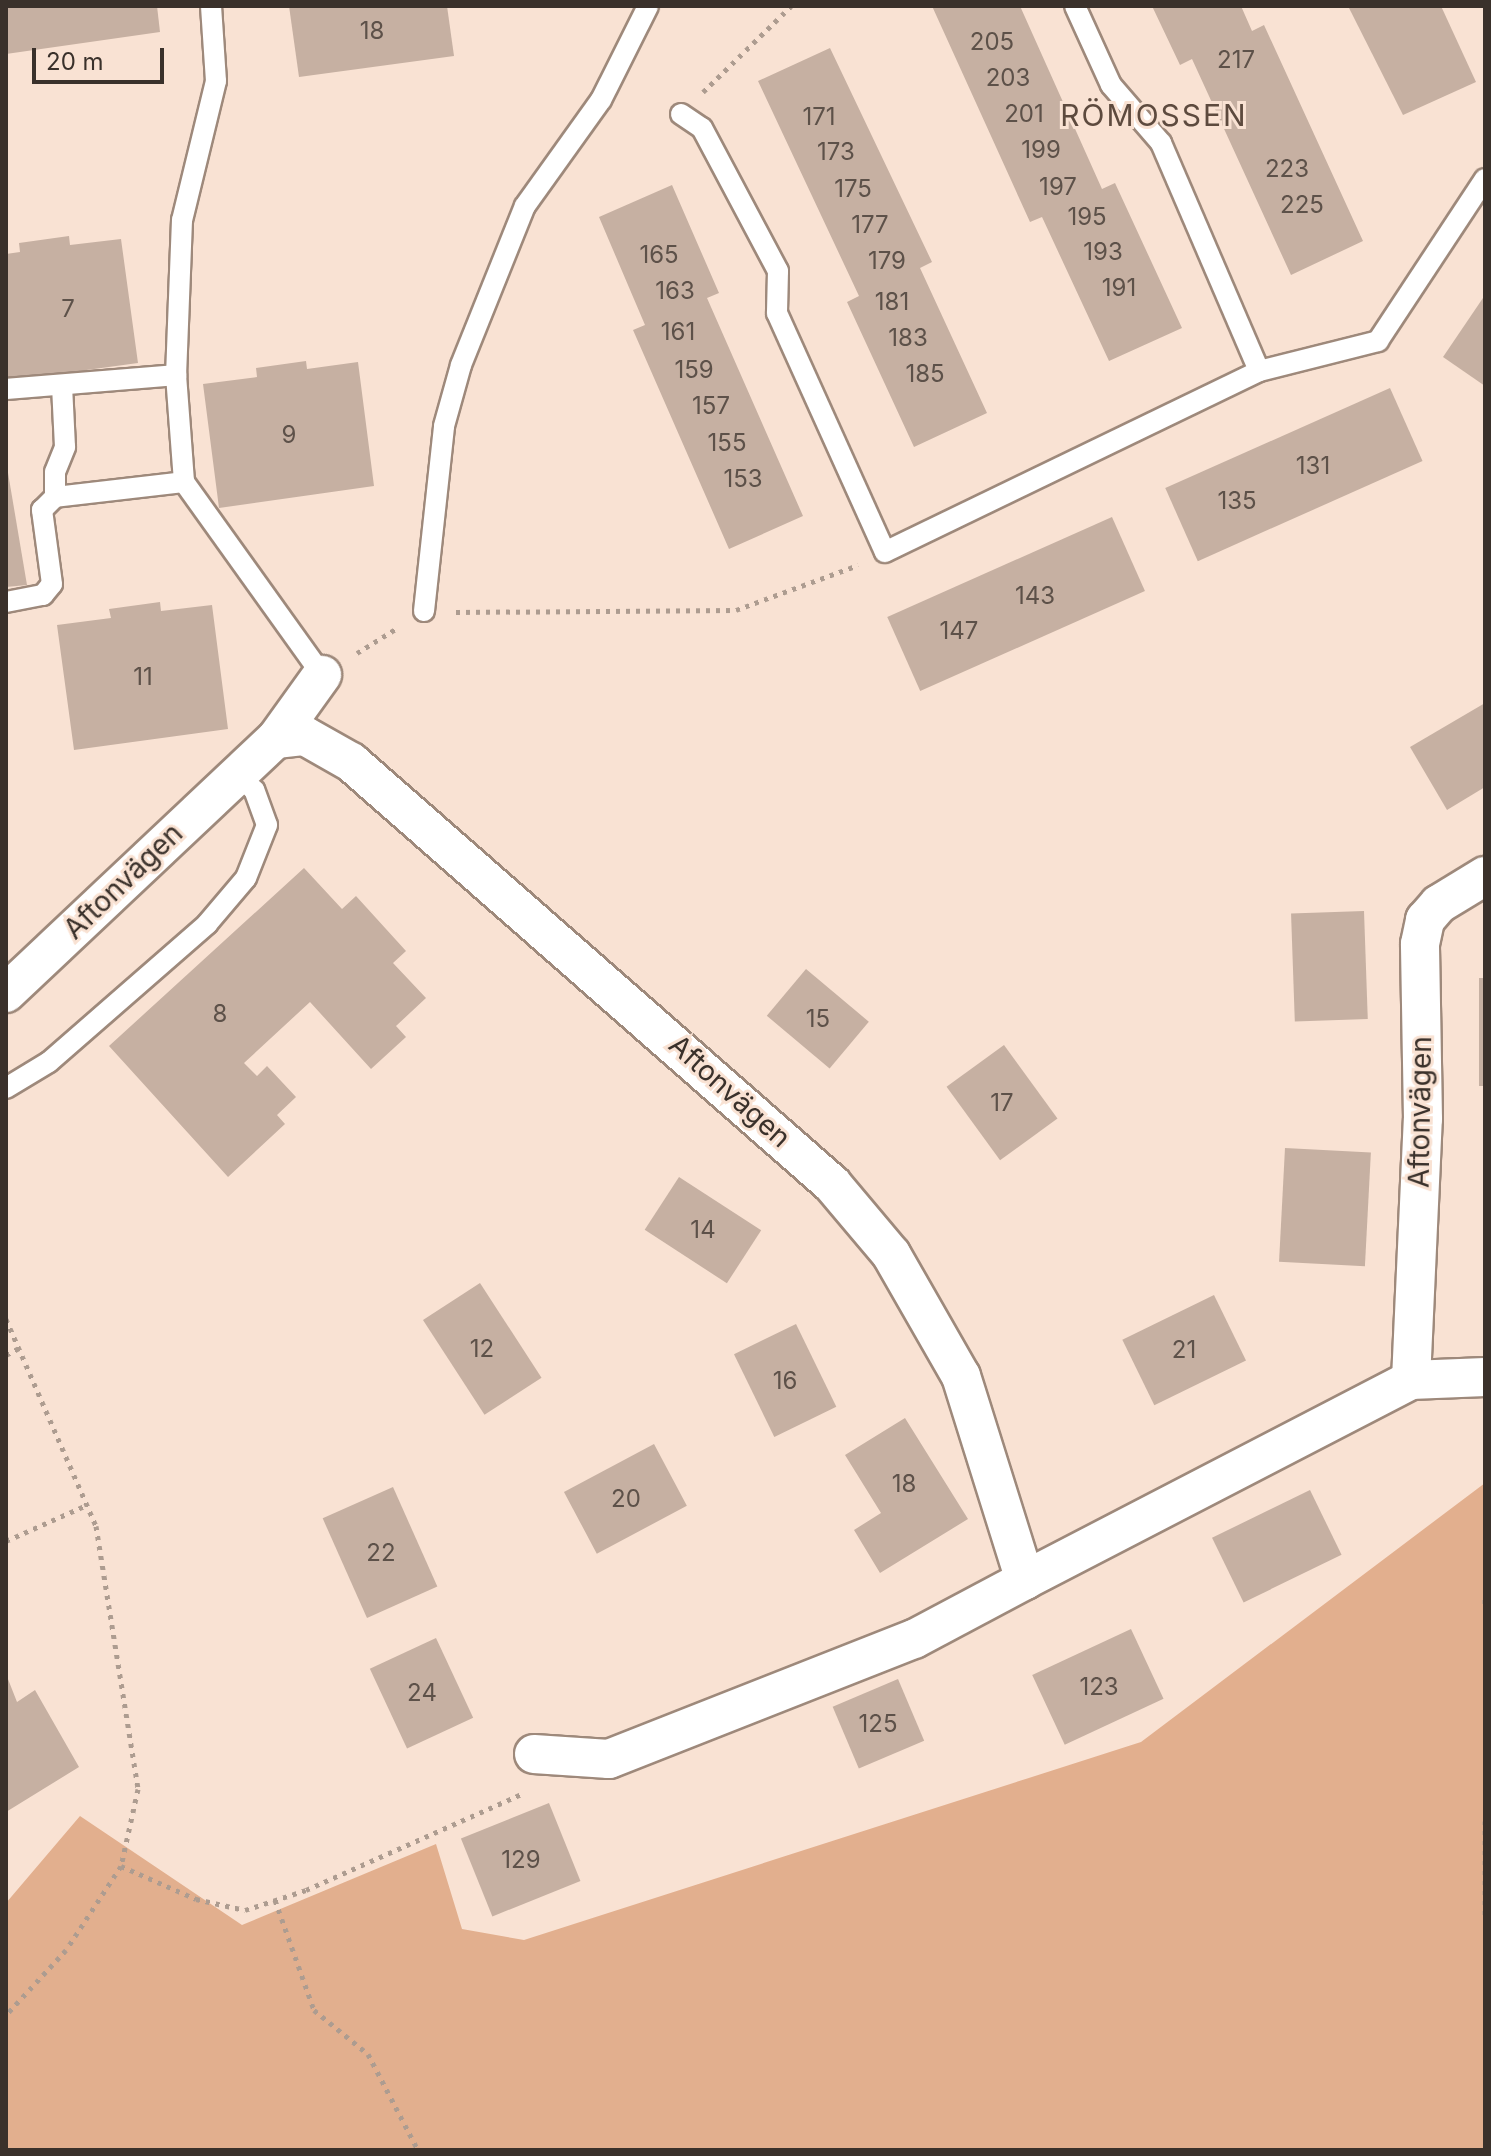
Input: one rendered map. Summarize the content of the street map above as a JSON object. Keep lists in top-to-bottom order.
{
  "streets": {
    "street": ["Aftonvägen"]
  },
  "districts": ["RÖMOSSEN"],
  "house_numbers": [
    "18",
    "205",
    "217",
    "203",
    "201",
    "171",
    "199",
    "173",
    "223",
    "197",
    "175",
    "225",
    "195",
    "177",
    "193",
    "165",
    "179",
    "191",
    "163",
    "181",
    "7",
    "161",
    "183",
    "159",
    "185",
    "157",
    "9",
    "155",
    "131",
    "153",
    "135",
    "143",
    "147",
    "11",
    "8",
    "15",
    "17",
    "14",
    "12",
    "21",
    "16",
    "18",
    "20",
    "22",
    "123",
    "24",
    "125",
    "129"
  ],
  "scale_bar": "20 m"
}
